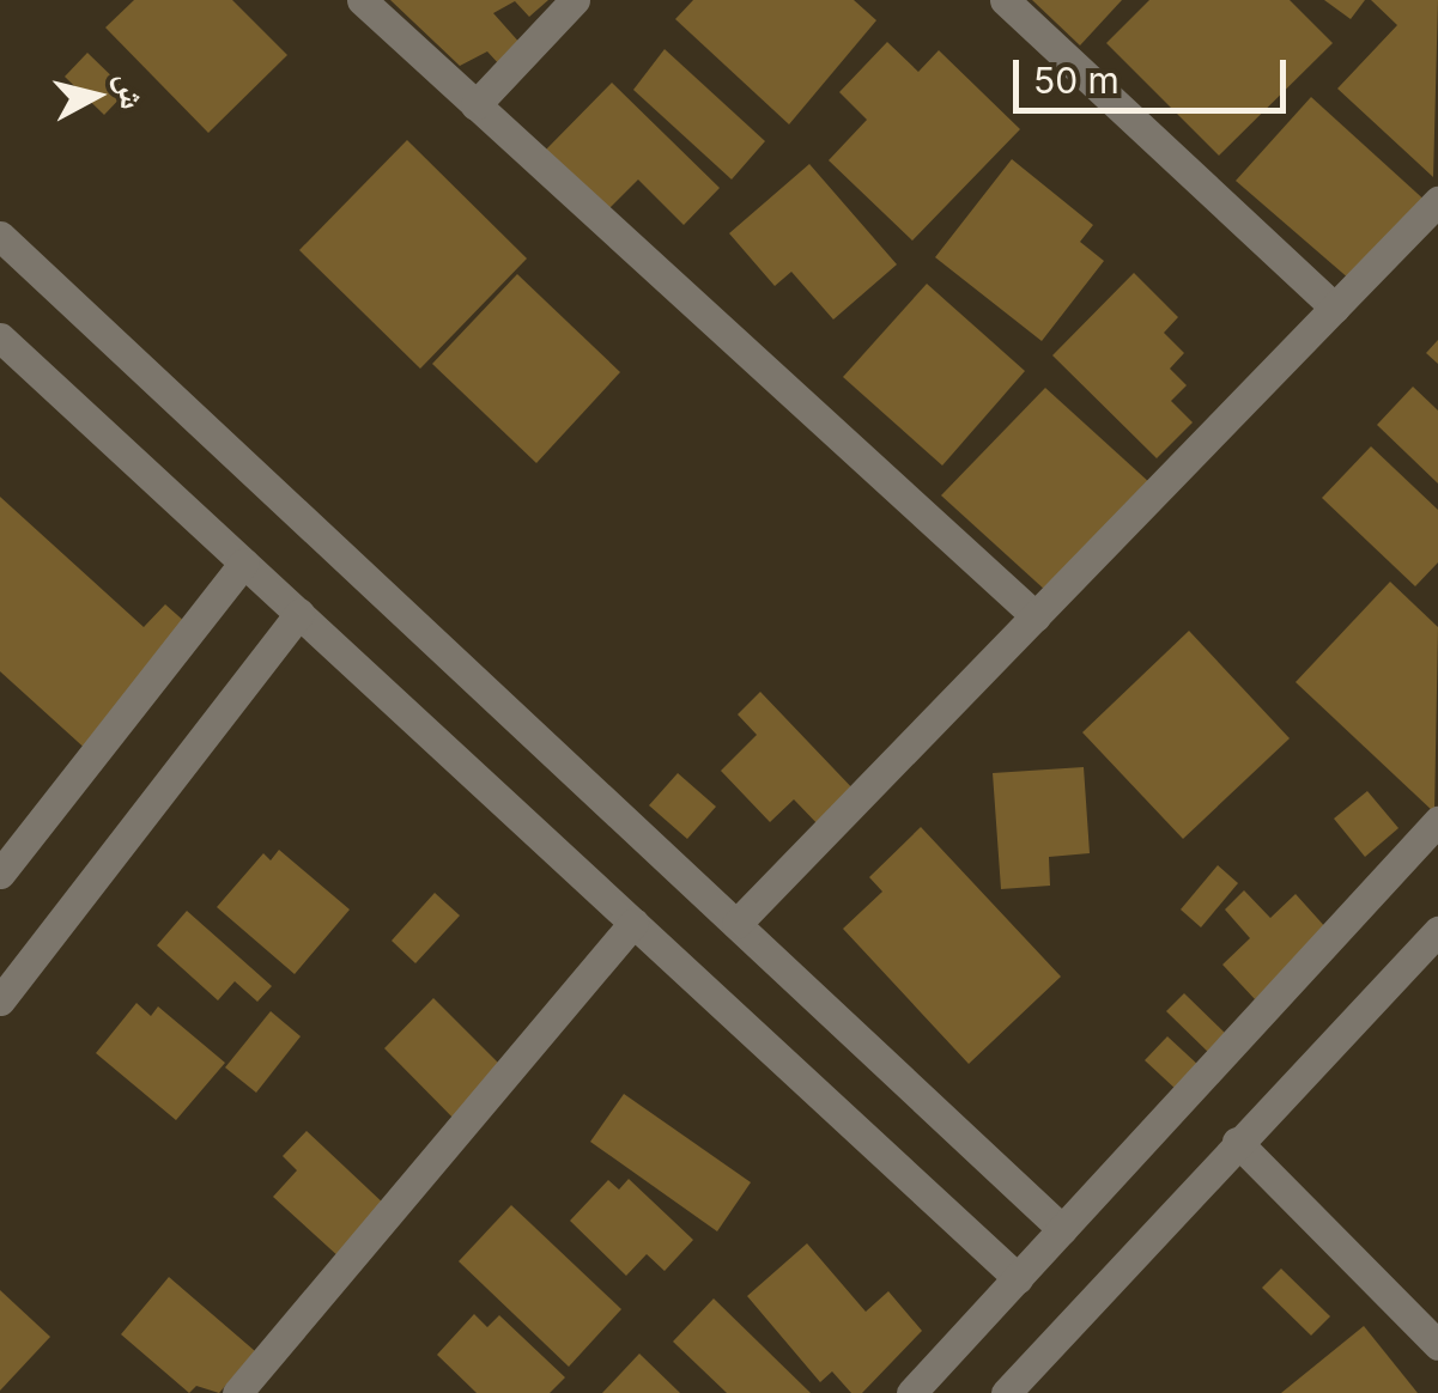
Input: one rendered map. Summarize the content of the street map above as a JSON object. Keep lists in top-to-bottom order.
{
  "scale_bar": "50 m",
  "north": "right"
}
